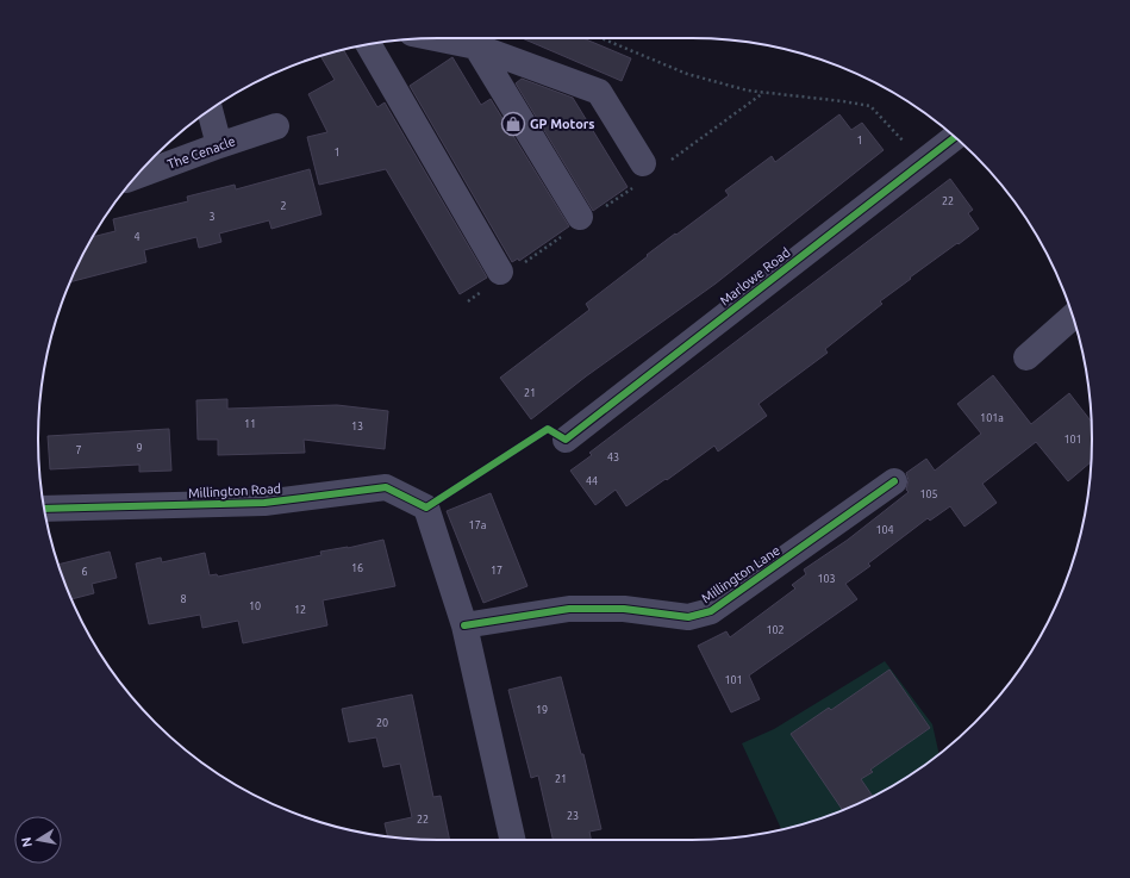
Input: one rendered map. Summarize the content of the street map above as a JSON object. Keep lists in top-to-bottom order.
{
  "streets": {
    "street": [
      "The Cenacle",
      "Marlowe Road",
      "Millington Road",
      "Millington Lane"
    ]
  },
  "places": {
    "shop": ["GP Motors"]
  },
  "house_numbers": [
    "1",
    "1",
    "22",
    "2",
    "3",
    "4",
    "21",
    "101a",
    "11",
    "13",
    "101",
    "9",
    "7",
    "43",
    "44",
    "105",
    "17a",
    "104",
    "16",
    "17",
    "6",
    "103",
    "8",
    "10",
    "12",
    "102",
    "101",
    "19",
    "20",
    "21",
    "23",
    "22"
  ],
  "north": "left"
}
